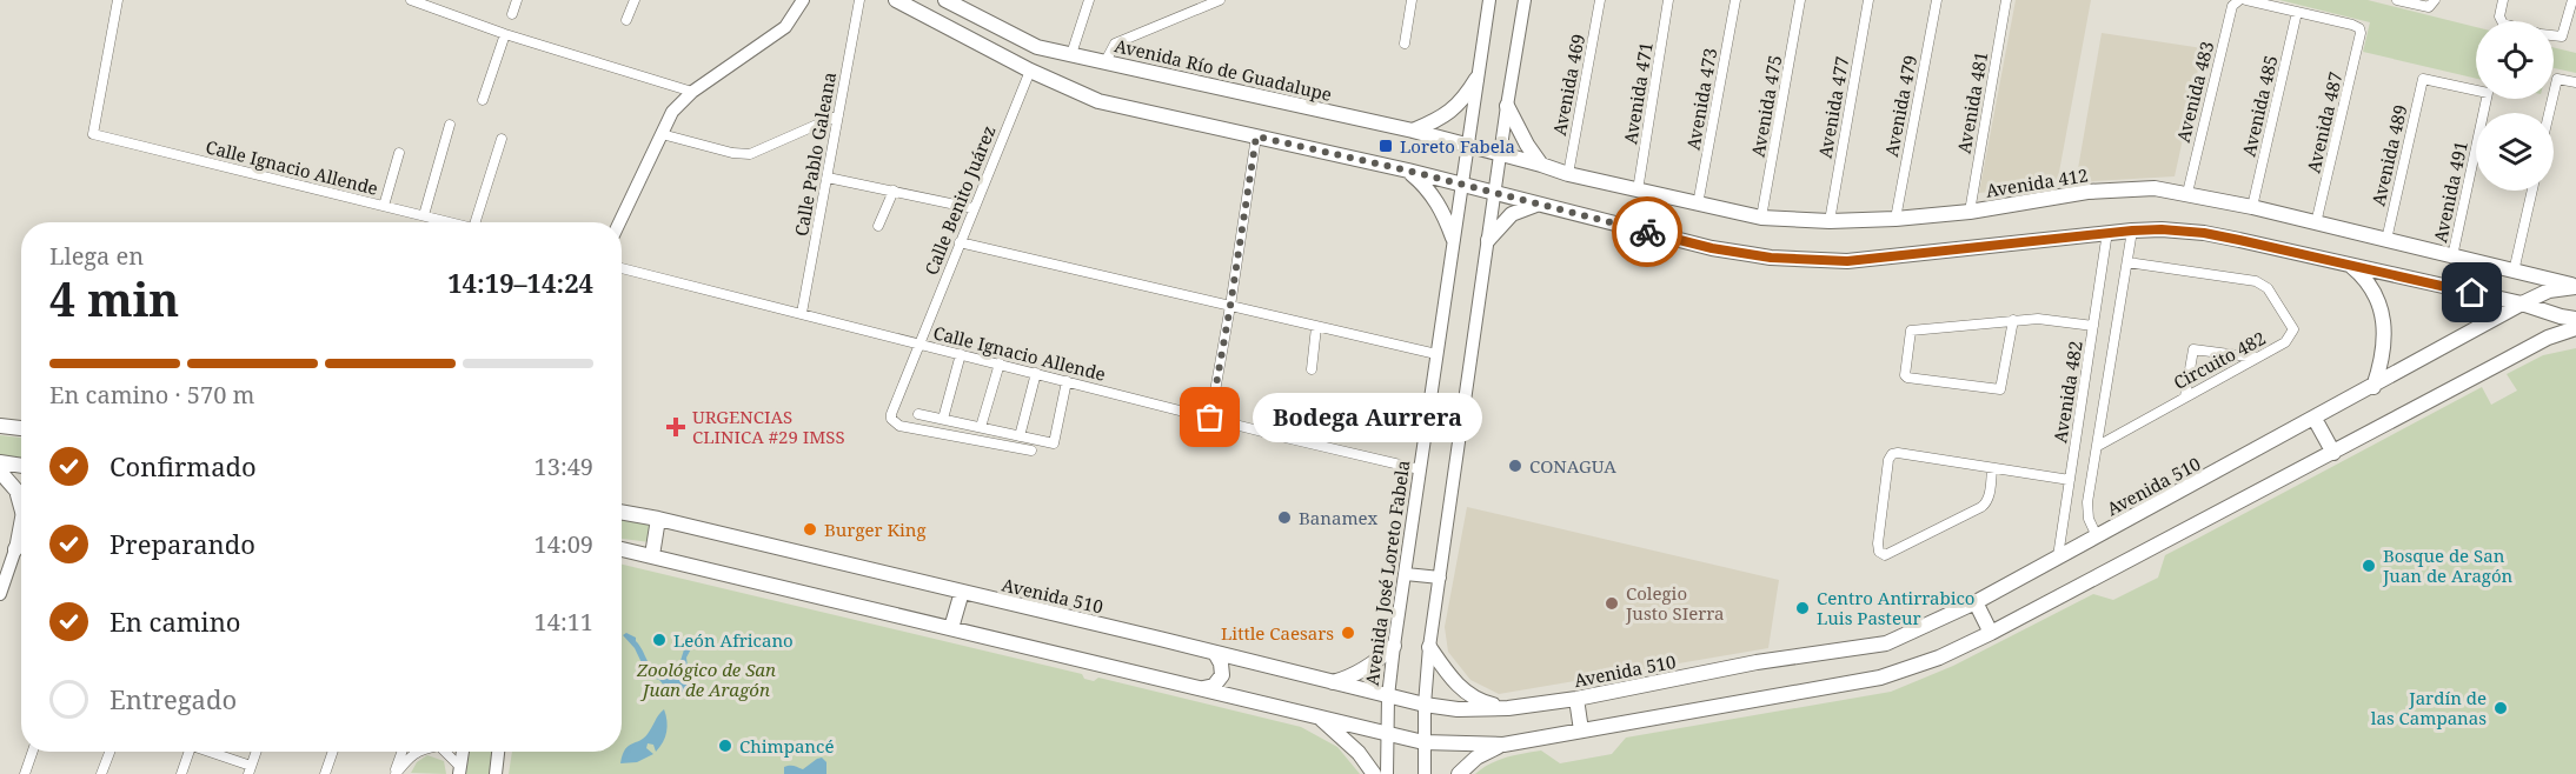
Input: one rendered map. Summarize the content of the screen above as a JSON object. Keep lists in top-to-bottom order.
{
  "streets": {
    "main road": [
      "Avenida Río de Guadalupe",
      "Avenida 412",
      "Avenida 510",
      "Avenida José Loreto Fabela"
    ],
    "street": [
      "Avenida 469",
      "Avenida 483",
      "Avenida 471",
      "Avenida 473",
      "Avenida 481",
      "Avenida 475",
      "Avenida 479",
      "Avenida 485",
      "Avenida 477",
      "Avenida 487",
      "Calle Pablo Galeana",
      "Avenida 489",
      "Calle Ignacio Allende",
      "Avenida 491",
      "Calle Benito Juárez",
      "Circuito 482",
      "Avenida 482"
    ]
  },
  "crossings": [
    ["Avenida Río de Guadalupe", "Avenida 412"],
    ["Avenida Río de Guadalupe", "Avenida José Loreto Fabela"],
    ["Avenida 469", "Avenida 412"],
    ["Avenida 483", "Avenida 412"],
    ["Avenida 471", "Avenida 412"],
    ["Avenida 473", "Avenida 412"],
    ["Avenida 481", "Avenida 412"],
    ["Avenida 475", "Avenida 412"],
    ["Avenida 479", "Avenida 412"],
    ["Avenida 485", "Avenida 487"],
    ["Avenida 485", "Avenida 412"],
    ["Avenida 477", "Avenida 412"],
    ["Avenida 487", "Avenida 412"],
    ["Calle Pablo Galeana", "Calle Ignacio Allende"],
    ["Avenida 489", "Avenida 412"],
    ["Calle Ignacio Allende", "Calle Benito Juárez"],
    ["Calle Ignacio Allende", "Avenida José Loreto Fabela"],
    ["Avenida 412", "Avenida 491"],
    ["Avenida 412", "Avenida 510"],
    ["Avenida 482", "Avenida 510"],
    ["Avenida 510", "Avenida José Loreto Fabela"]
  ],
  "parks": ["Zoológico de San Juan de Aragón"],
  "places": {
    "transit": ["Loreto Fabela"],
    "other": [
      "Bodega Aurrera",
      "CONAGUA",
      "Banamex",
      "Burger King",
      "Bosque de San Juan de Aragón",
      "Colegio Justo SIerra",
      "Centro Antirrabico Luis Pasteur",
      "Little Caesars",
      "León Africano",
      "Jardín de las Campanas",
      "Chimpancé"
    ],
    "health": ["URGENCIAS CLINICA #29 IMSS"]
  },
  "page": {
    "heading": ["4 min", "Llega en", "14:19–14:24"],
    "bar": "En camino · 570 m",
    "bubble": "Bodega Aurrera",
    "list": [
      ["Confirmado", "13:49"],
      ["Preparando", "14:09"],
      ["En camino", "14:11"],
      "Entregado"
    ]
  }
}
